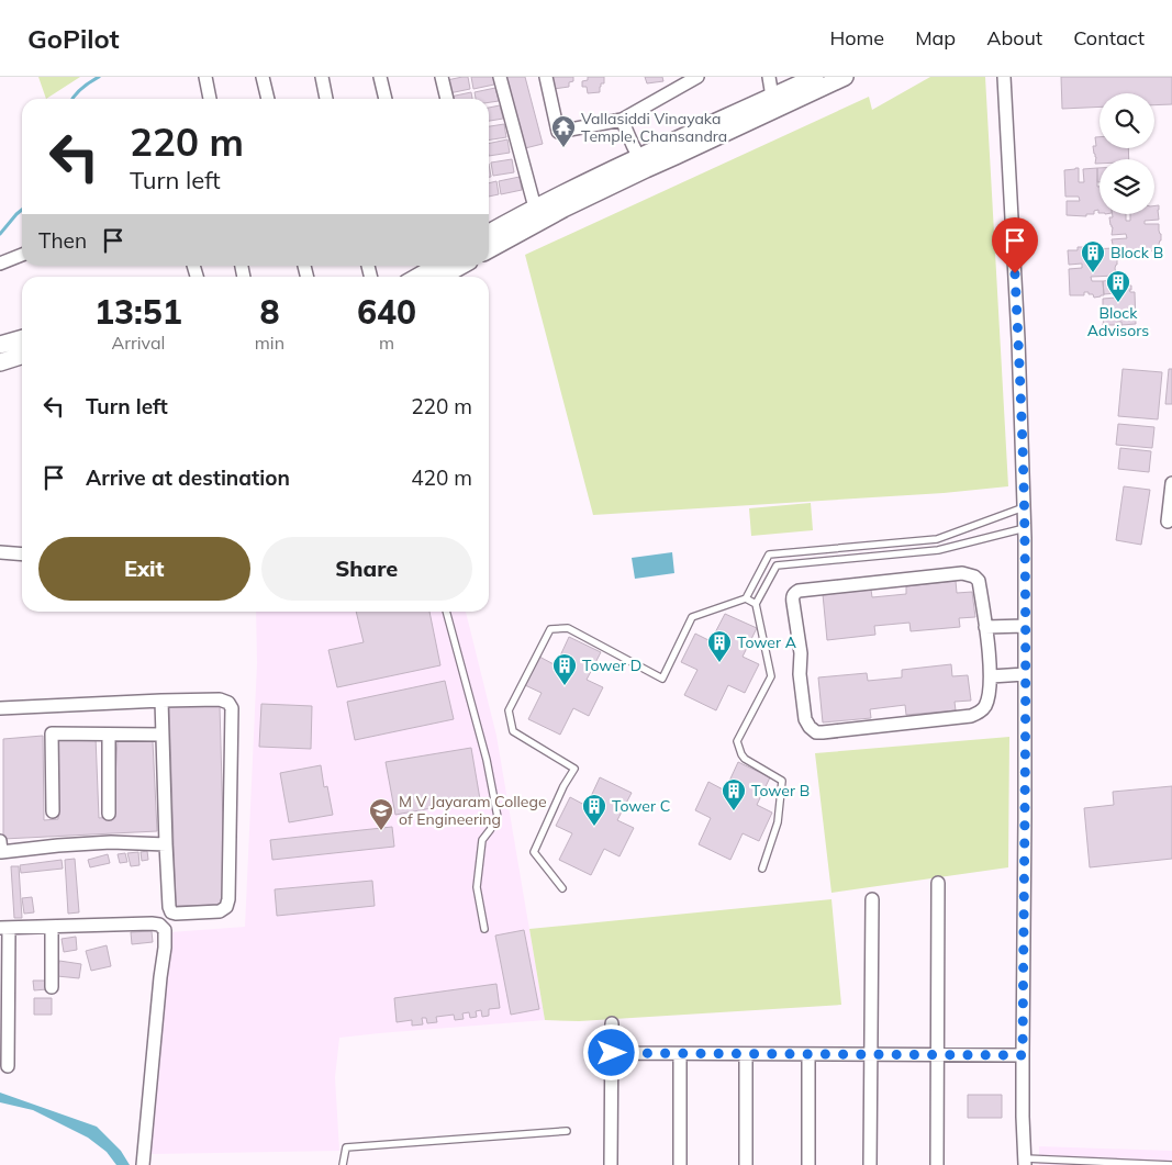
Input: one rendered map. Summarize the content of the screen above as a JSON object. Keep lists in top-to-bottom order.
{
  "places": {
    "temple": ["Vallasiddi Vinayaka Temple, Chansandra"],
    "building": [
      "Block B",
      "Block Advisors",
      "Tower A",
      "Tower D",
      "Tower B",
      "Tower C"
    ],
    "school or university": ["M V Jayaram College of Engineering"]
  },
  "page": {
    "header": "GoPilot",
    "nav": [
      "Home",
      "Map",
      "About",
      "Contact"
    ],
    "turn": ["220 m", "Turn left"],
    "then": "Then",
    "eta": [
      "13:51",
      "Arrival",
      "8",
      "min",
      "640",
      "m"
    ],
    "list": [
      {
        "name": "Turn left",
        "value": "220 m"
      },
      {
        "name": "Arrive at destination",
        "value": "420 m"
      }
    ],
    "buttons": ["Exit", "Share"]
  }
}
